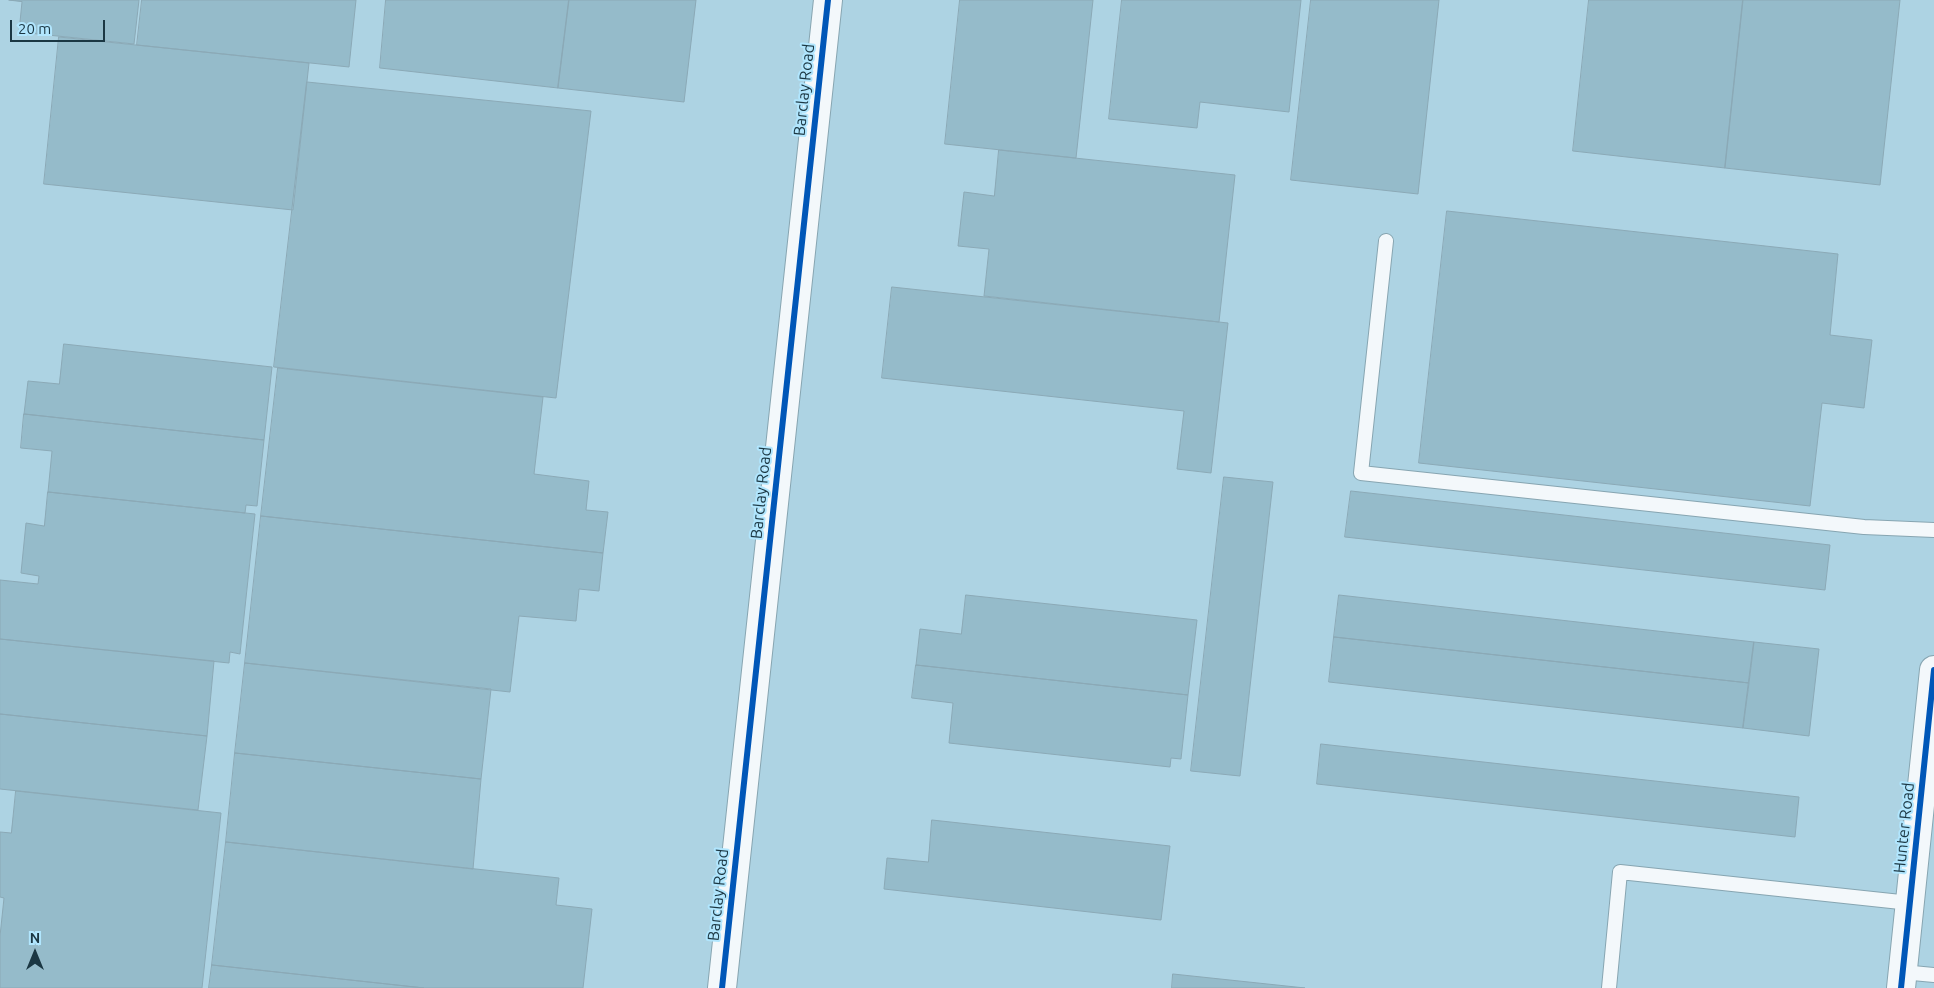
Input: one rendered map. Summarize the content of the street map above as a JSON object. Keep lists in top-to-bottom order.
{
  "streets": {
    "street": ["Barclay Road", "Hunter Road"]
  },
  "scale_bar": "20 m",
  "north": "top"
}
